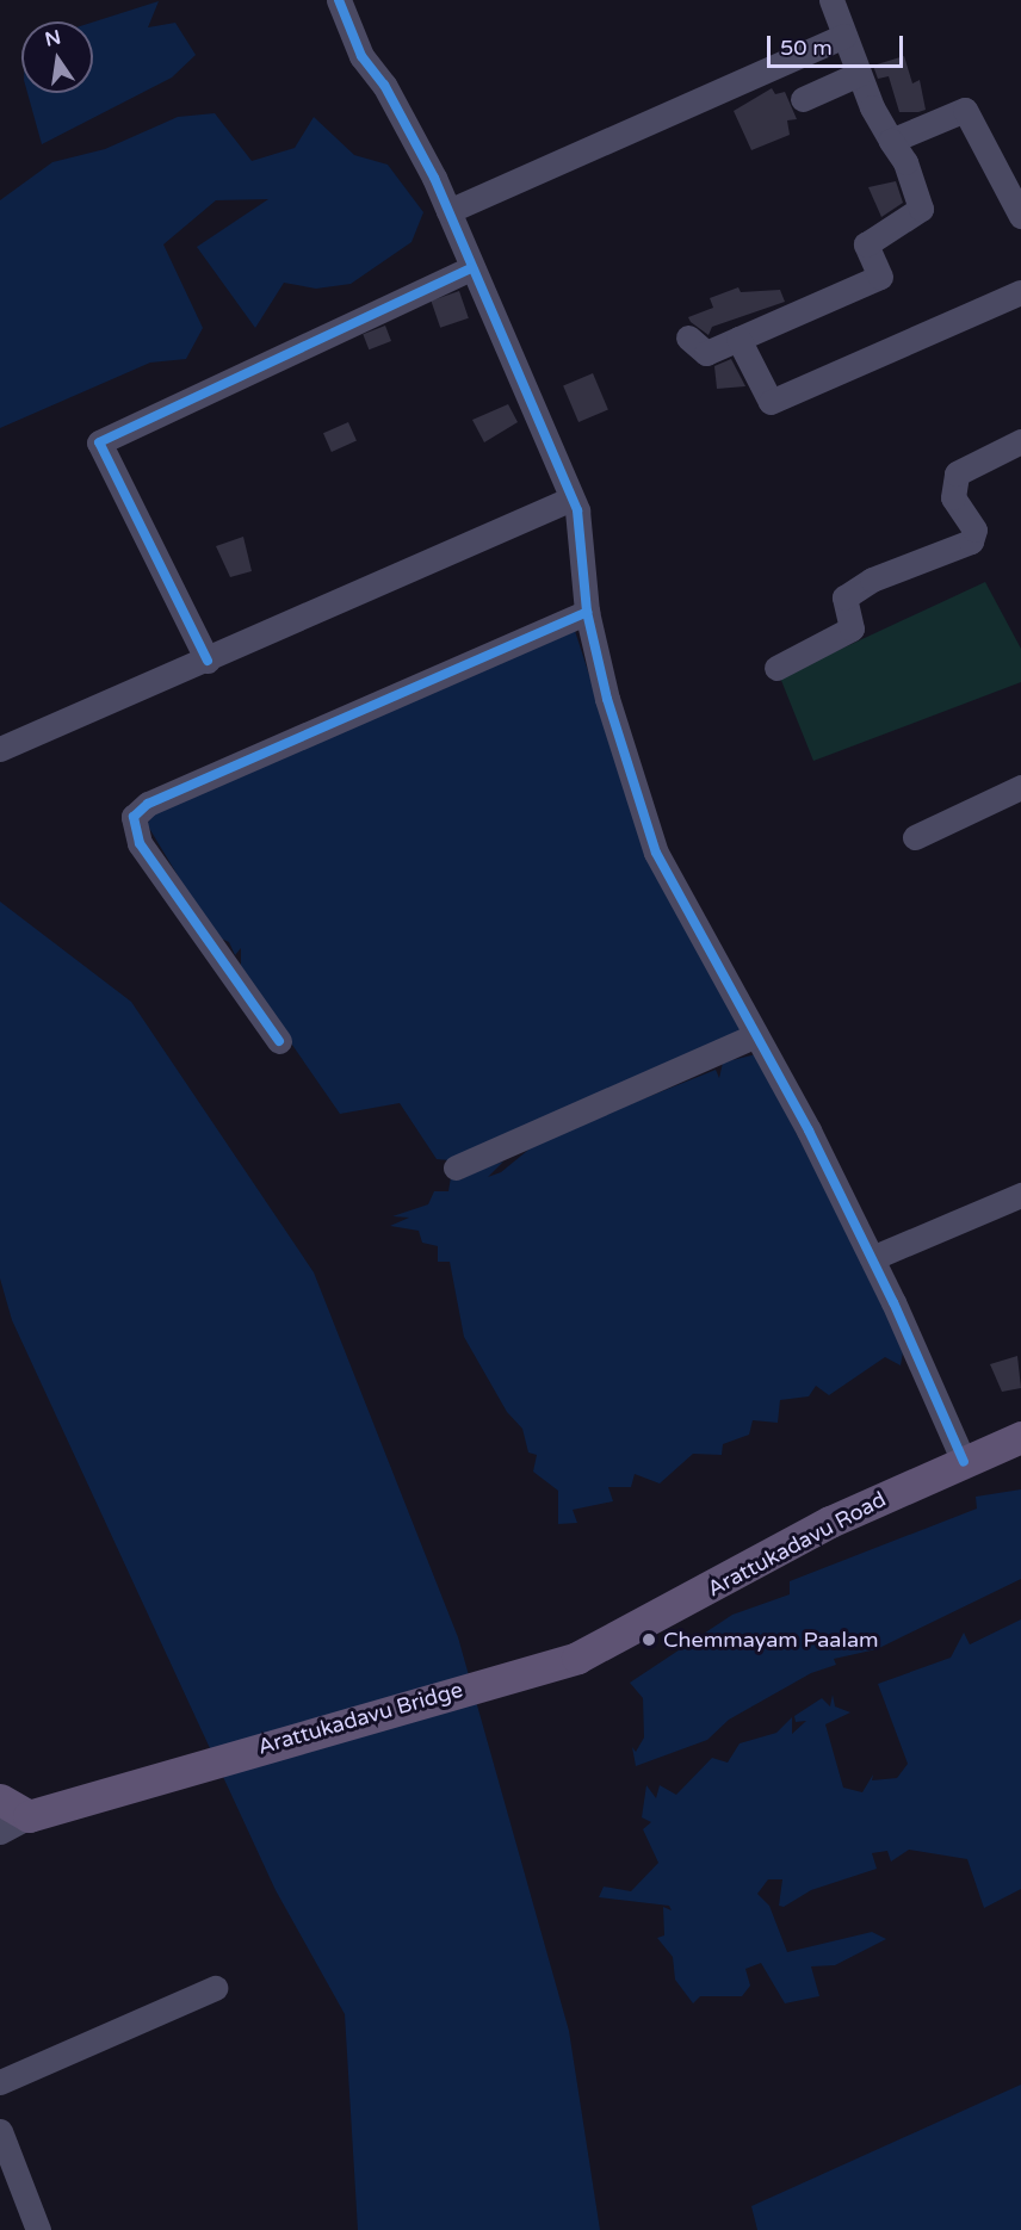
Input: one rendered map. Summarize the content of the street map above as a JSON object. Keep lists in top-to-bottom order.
{
  "streets": {
    "main road": ["Arattukadavu Road", "Arattukadavu Bridge"]
  },
  "crossings": [
    ["Arattukadavu Road", "Arattukadavu Bridge"]
  ],
  "places": ["Chemmayam Paalam"],
  "scale_bar": "50 m",
  "north": "top"
}
